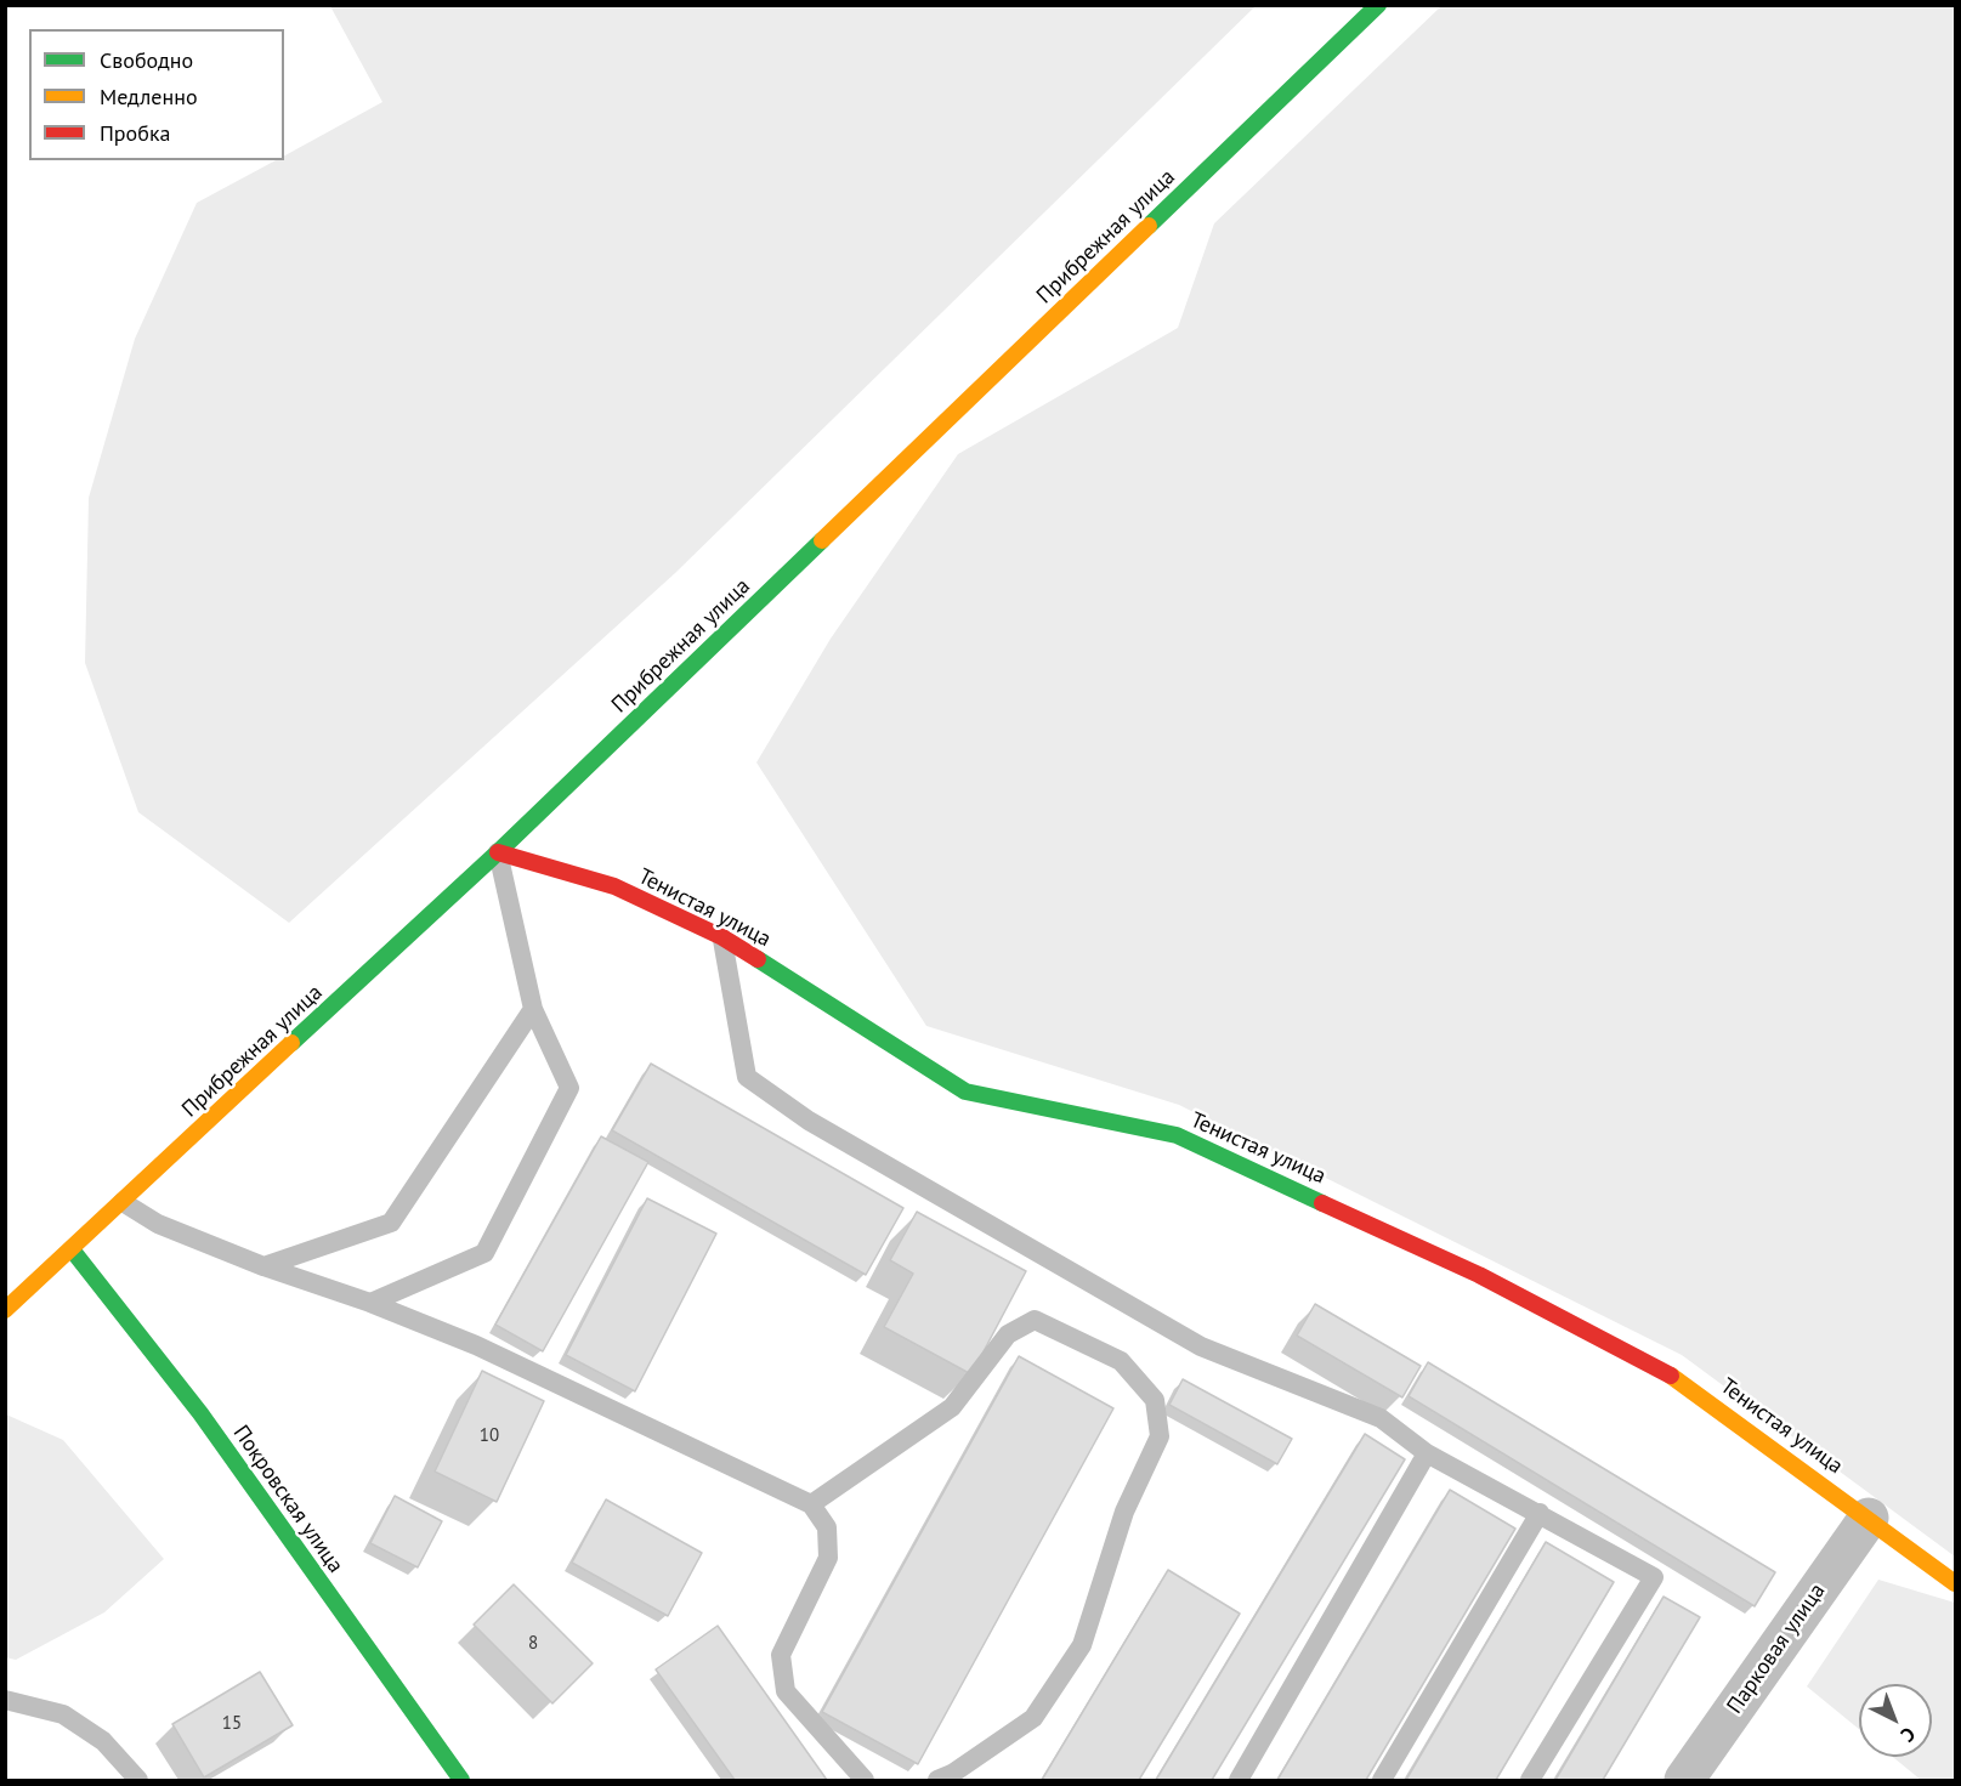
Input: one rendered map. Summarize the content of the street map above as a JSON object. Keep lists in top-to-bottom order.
{
  "streets": {
    "street": [
      "Прибрежная улица",
      "Тенистая улица",
      "Покровская улица",
      "Парковая улица"
    ]
  },
  "crossings": [
    ["Прибрежная улица", "Тенистая улица"],
    ["Прибрежная улица", "Покровская улица"],
    ["Тенистая улица", "Парковая улица"]
  ],
  "house_numbers": ["10", "8", "15"],
  "legend": ["Свободно", "Медленно", "Пробка"],
  "north": "bottom right"
}
